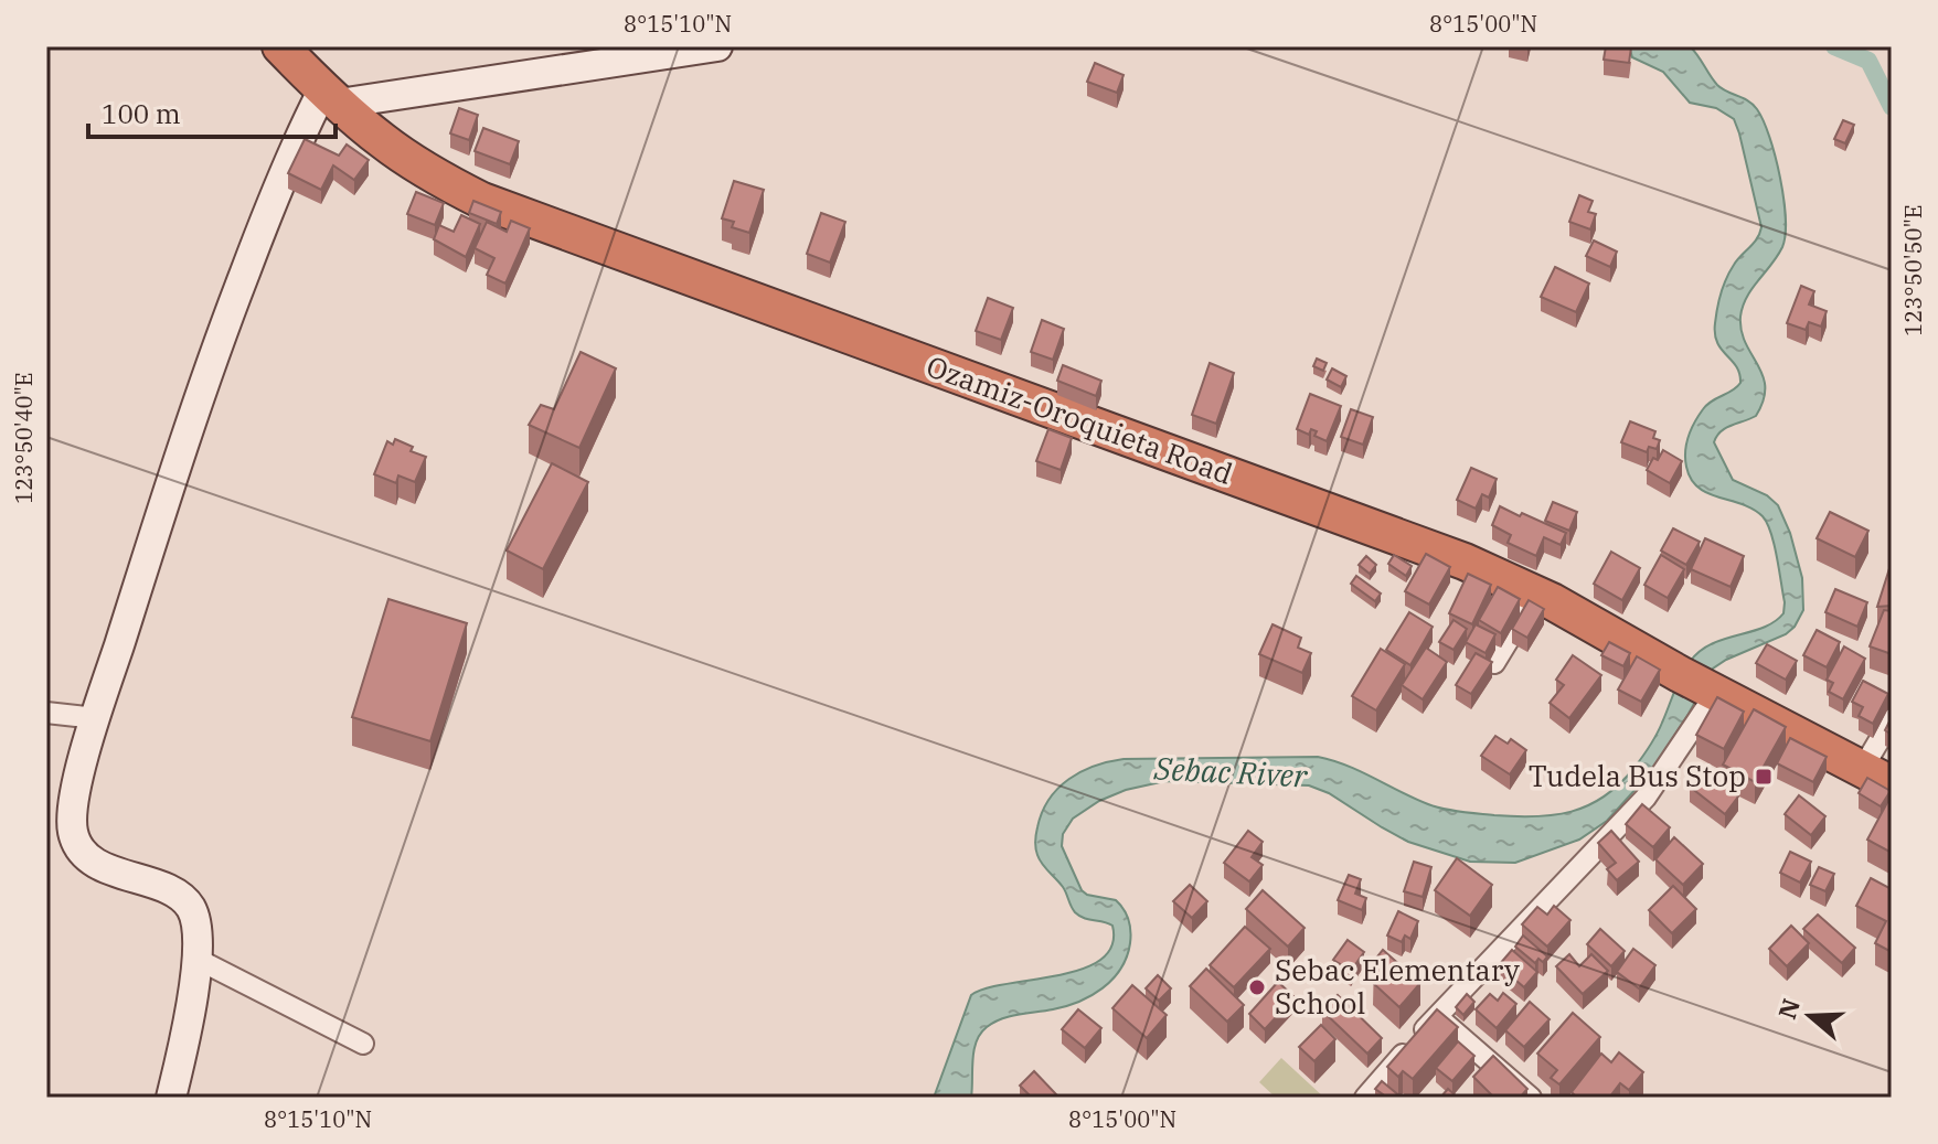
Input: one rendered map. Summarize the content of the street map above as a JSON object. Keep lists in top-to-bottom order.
{
  "streets": {
    "highway": ["Ozamiz-Oroquieta Road"]
  },
  "water": ["Sebac River"],
  "places": {
    "transit": ["Tudela Bus Stop"],
    "other": ["Sebac Elementary School"]
  },
  "scale_bar": "100 m",
  "north": "left",
  "coordinates": [
    "8°15'10\"N",
    "8°15'00\"N",
    "123°50'50\"E",
    "123°50'40\"E"
  ]
}
